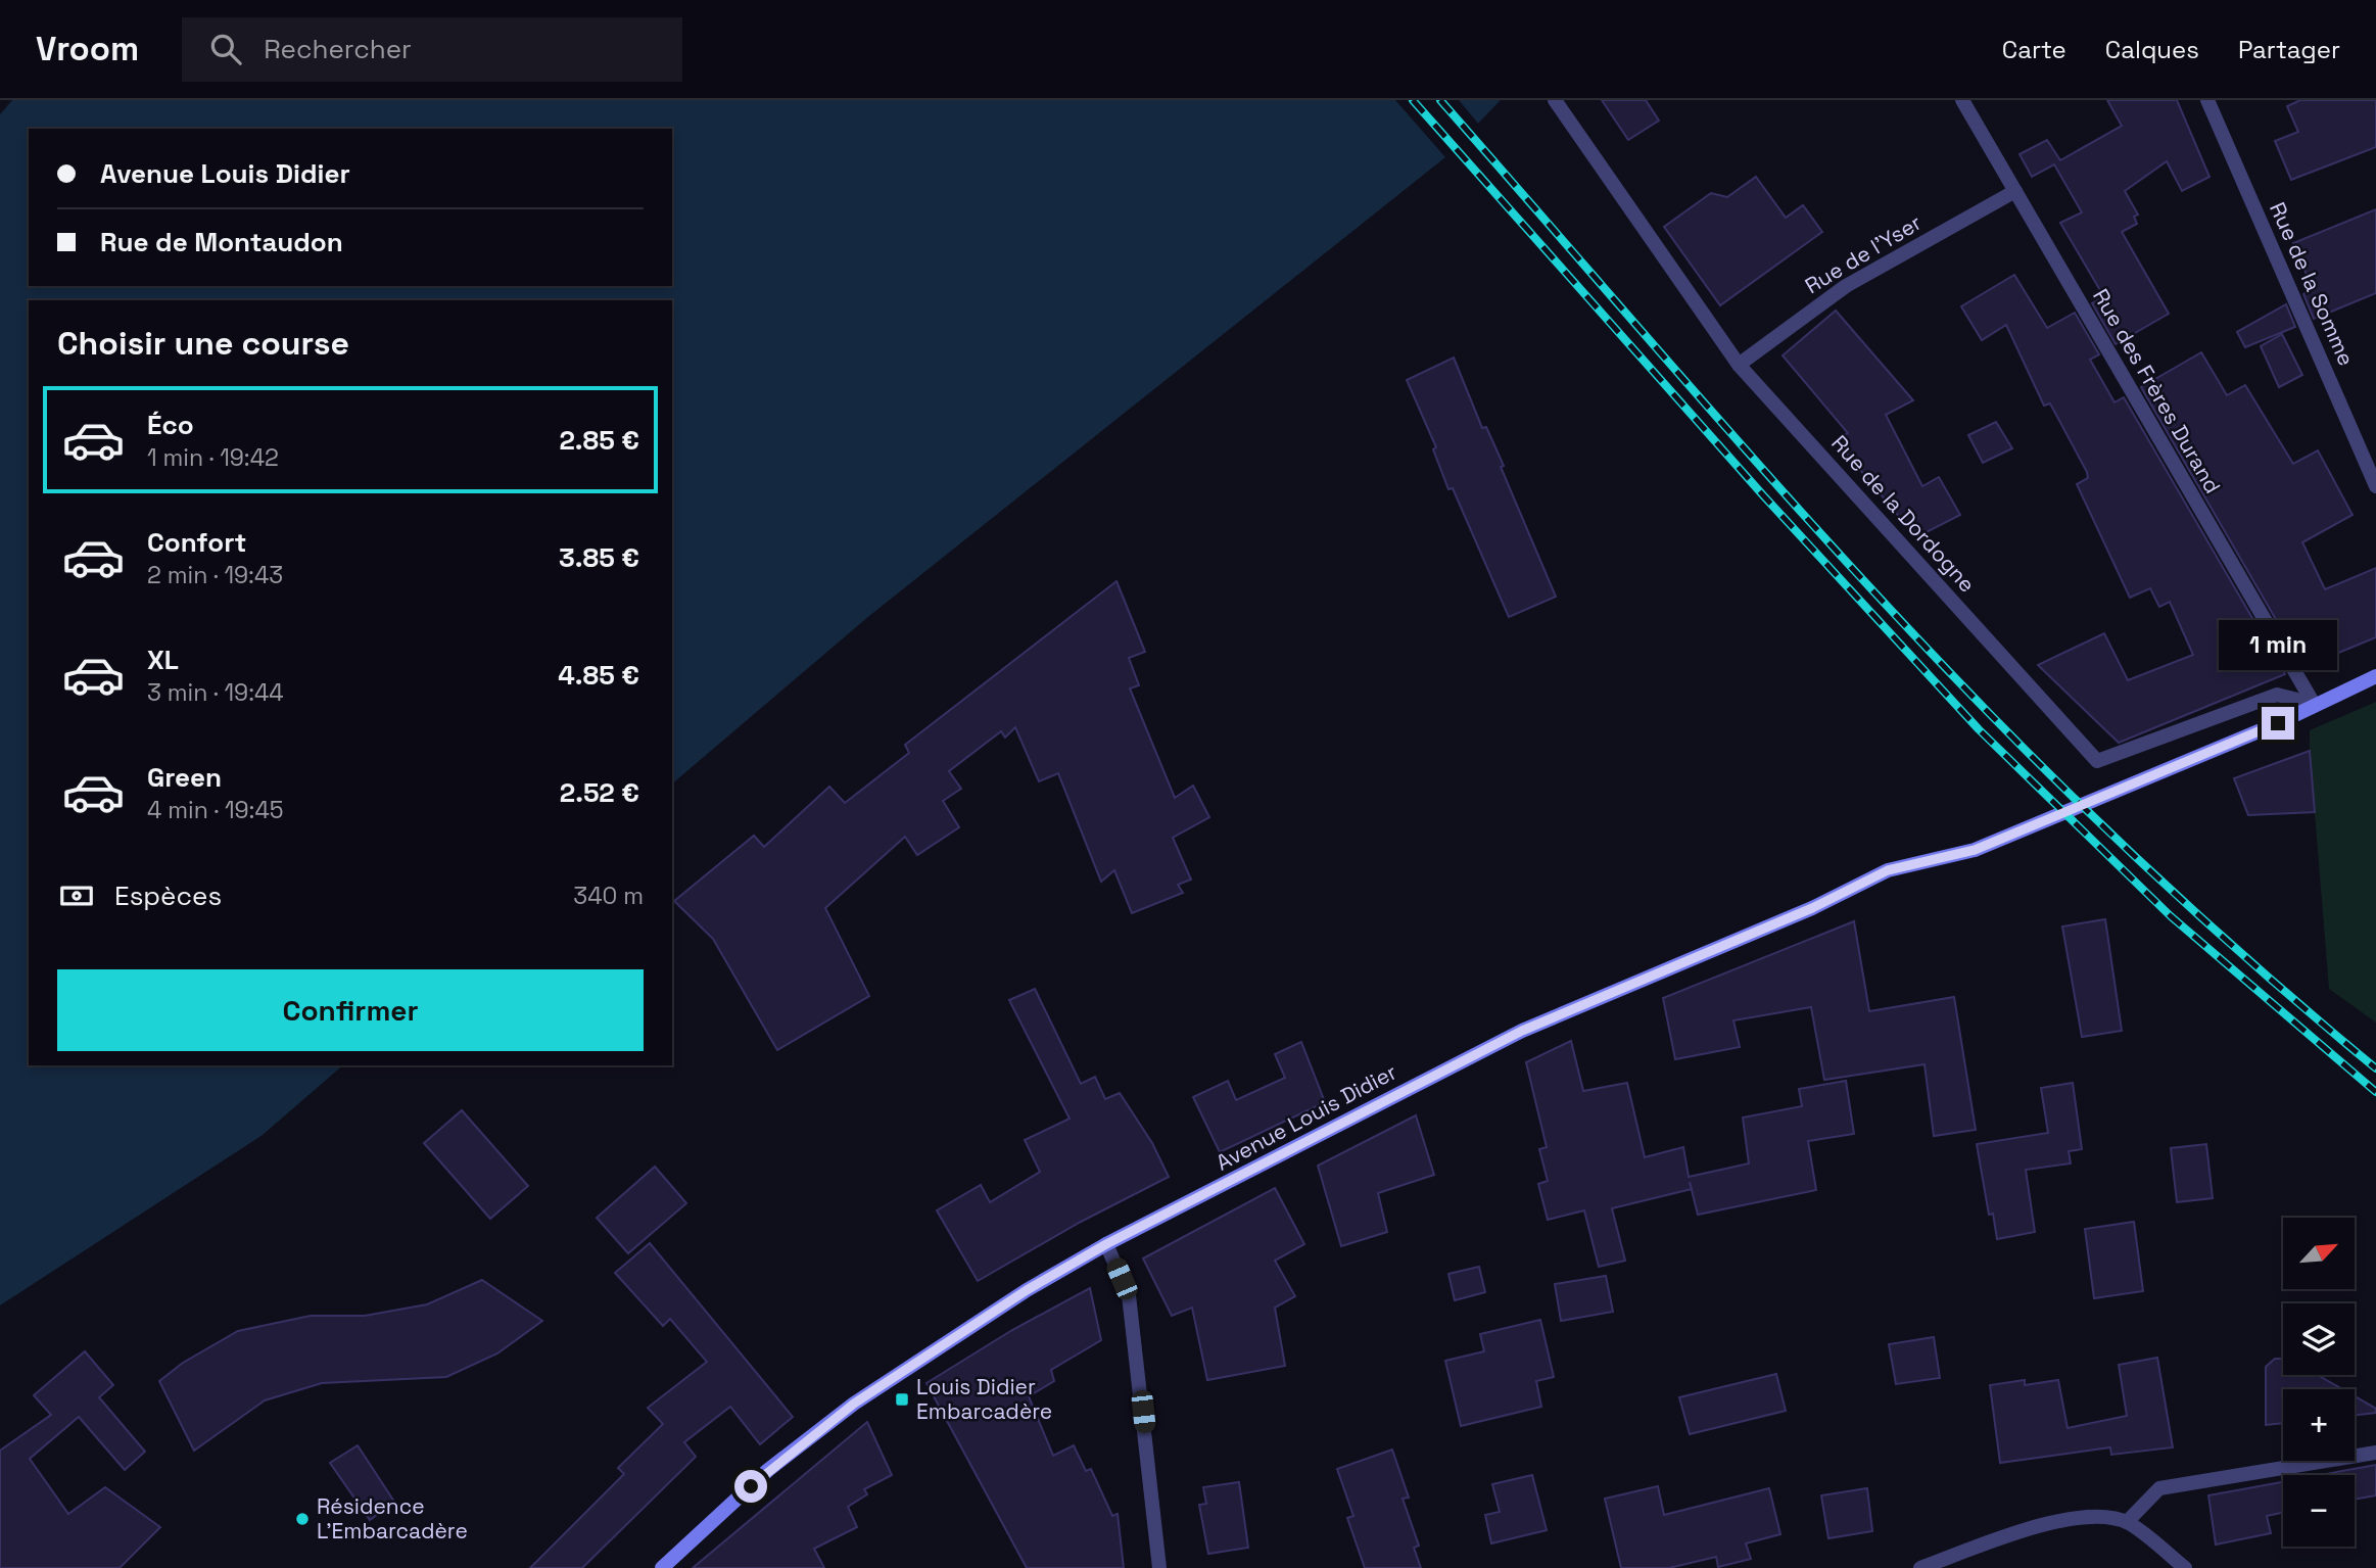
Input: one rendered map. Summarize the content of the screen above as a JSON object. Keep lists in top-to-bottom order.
{
  "streets": {
    "main road": ["Avenue Louis Didier"],
    "street": [
      "Rue de l'Yser",
      "Rue de la Somme",
      "Rue des Frères Durand",
      "Rue de la Dordogne"
    ]
  },
  "crossings": [
    ["Rue de l'Yser", "Rue des Frères Durand"],
    ["Rue de l'Yser", "Rue de la Dordogne"],
    ["Rue des Frères Durand", "Rue de la Dordogne"],
    ["Rue des Frères Durand", "Avenue Louis Didier"],
    ["Rue de la Dordogne", "Avenue Louis Didier"]
  ],
  "places": {
    "transit": ["Louis Didier Embarcadère"],
    "other": ["Résidence L'Embarcadère"]
  },
  "north": "top right",
  "page": {
    "header": "Vroom",
    "search": "Rechercher",
    "nav": ["Carte", "Calques", "Partager"],
    "banner": ["Avenue Louis Didier", "Rue de Montaudon"],
    "heading": "Choisir une course",
    "list": [
      {
        "name": "Éco",
        "note": "1 min · 19:42",
        "value": "2.85 €"
      },
      {
        "name": "Confort",
        "note": "2 min · 19:43",
        "value": "3.85 €"
      },
      {
        "name": "XL",
        "note": "3 min · 19:44",
        "value": "4.85 €"
      },
      {
        "name": "Green",
        "note": "4 min · 19:45",
        "value": "2.52 €"
      }
    ],
    "bubble": "1 min",
    "pay": ["Espèces", "340 m"],
    "buttons": "Confirmer",
    "map_buttons": ["+", "−"]
  }
}
